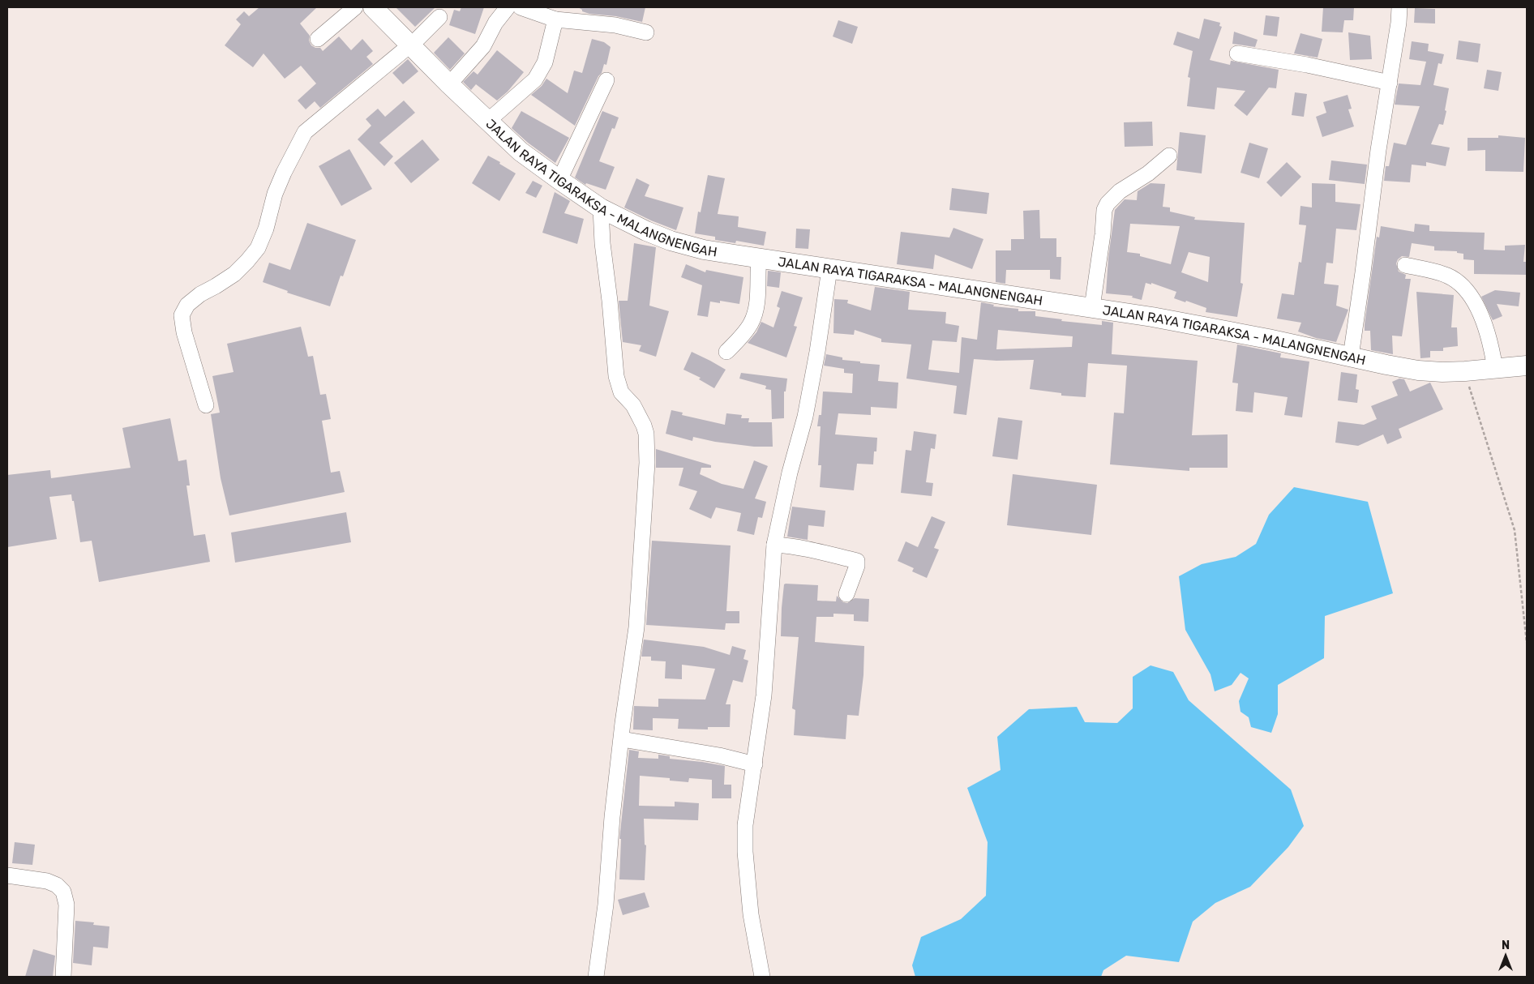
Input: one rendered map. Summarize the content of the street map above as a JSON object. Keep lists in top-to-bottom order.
{
  "streets": {
    "main road": ["JALAN RAYA TIGARAKSA - MALANGNENGAH"]
  },
  "north": "top"
}
